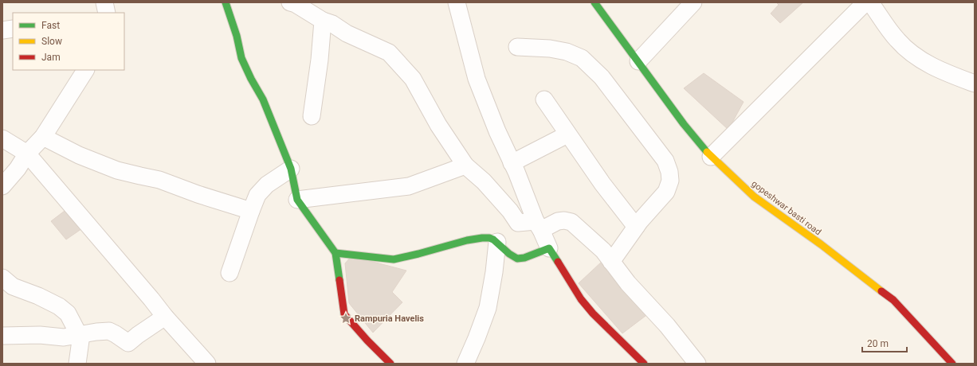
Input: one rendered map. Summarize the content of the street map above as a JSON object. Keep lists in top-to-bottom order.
{
  "streets": {
    "street": ["gopeshwar basti road"]
  },
  "places": {
    "place": ["Rampuria Havelis"]
  },
  "legend": ["Fast", "Slow", "Jam"],
  "scale_bar": "20 m"
}
